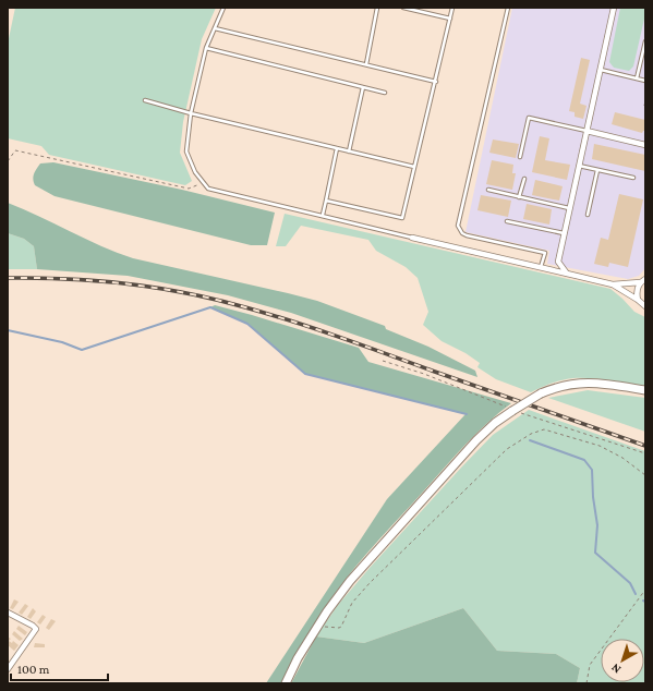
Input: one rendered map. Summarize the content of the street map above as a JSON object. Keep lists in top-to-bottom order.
{
  "scale_bar": "100 m",
  "north": "bottom left"
}
